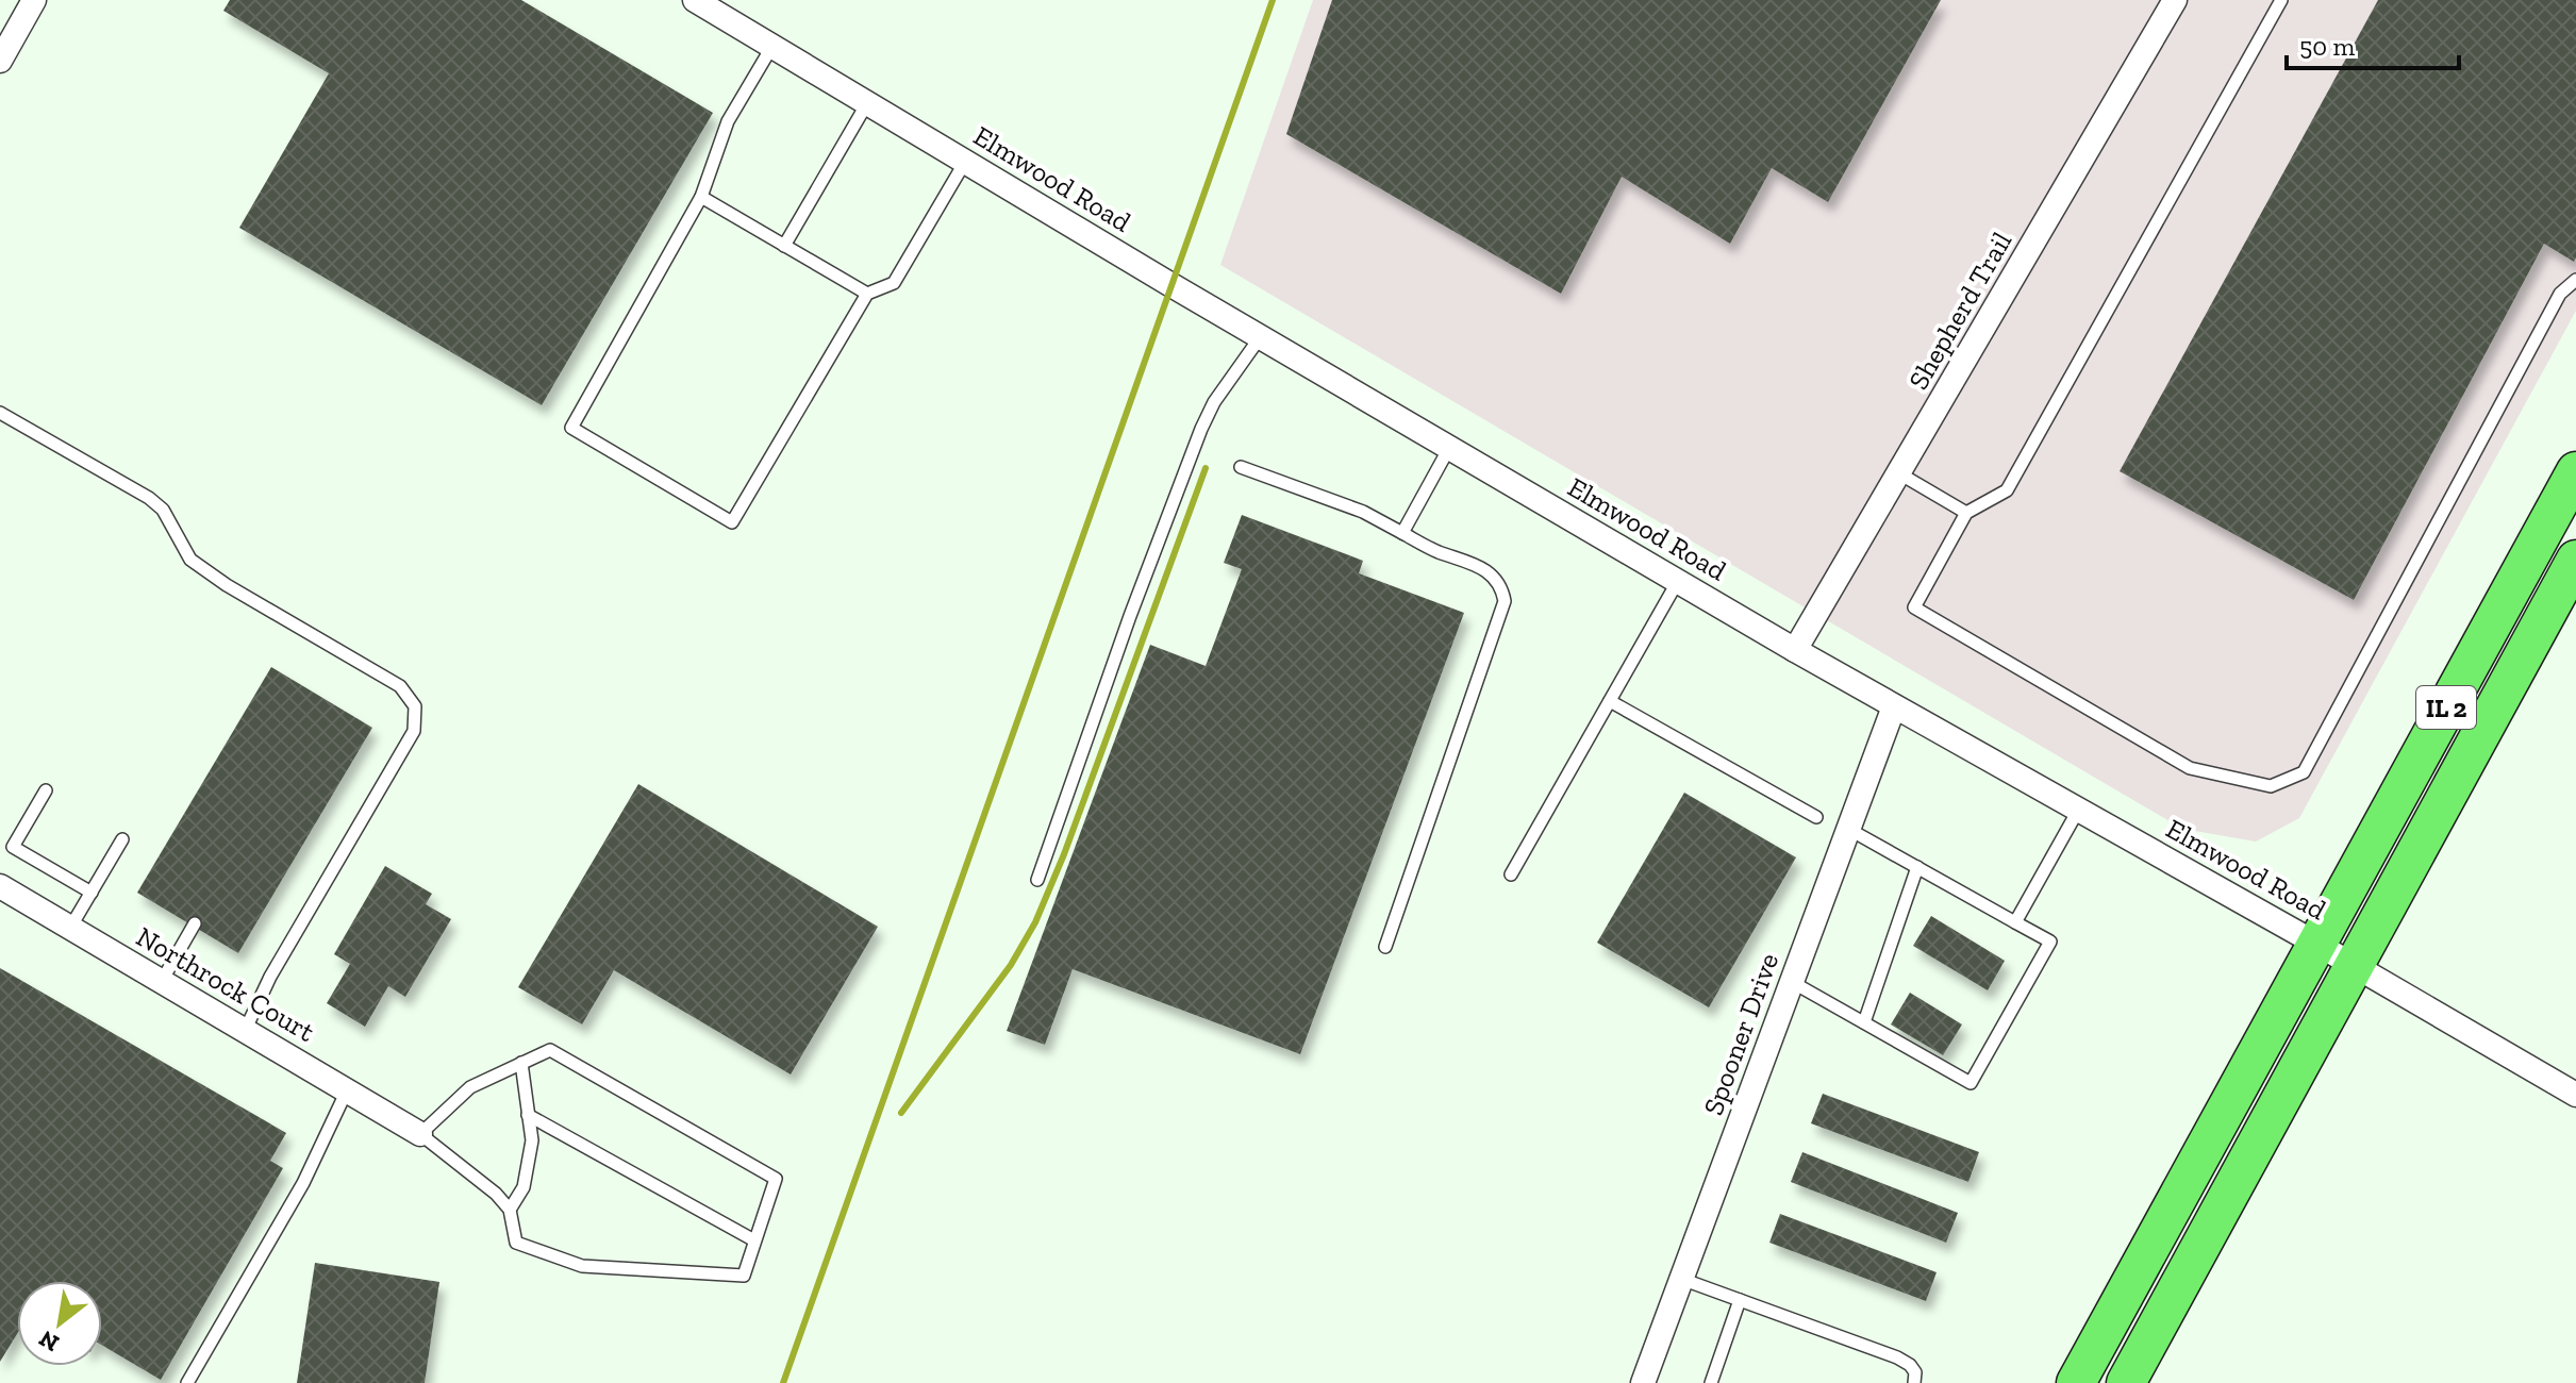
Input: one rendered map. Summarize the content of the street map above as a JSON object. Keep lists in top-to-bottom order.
{
  "streets": {
    "main road": ["IL 2"],
    "street": [
      "Elmwood Road",
      "Shepherd Trail",
      "Northrock Court",
      "Spooner Drive"
    ]
  },
  "crossings": [
    ["Elmwood Road", "Shepherd Trail"],
    ["Elmwood Road", "IL 2"],
    ["Elmwood Road", "Spooner Drive"]
  ],
  "scale_bar": "50 m",
  "north": "bottom left"
}
